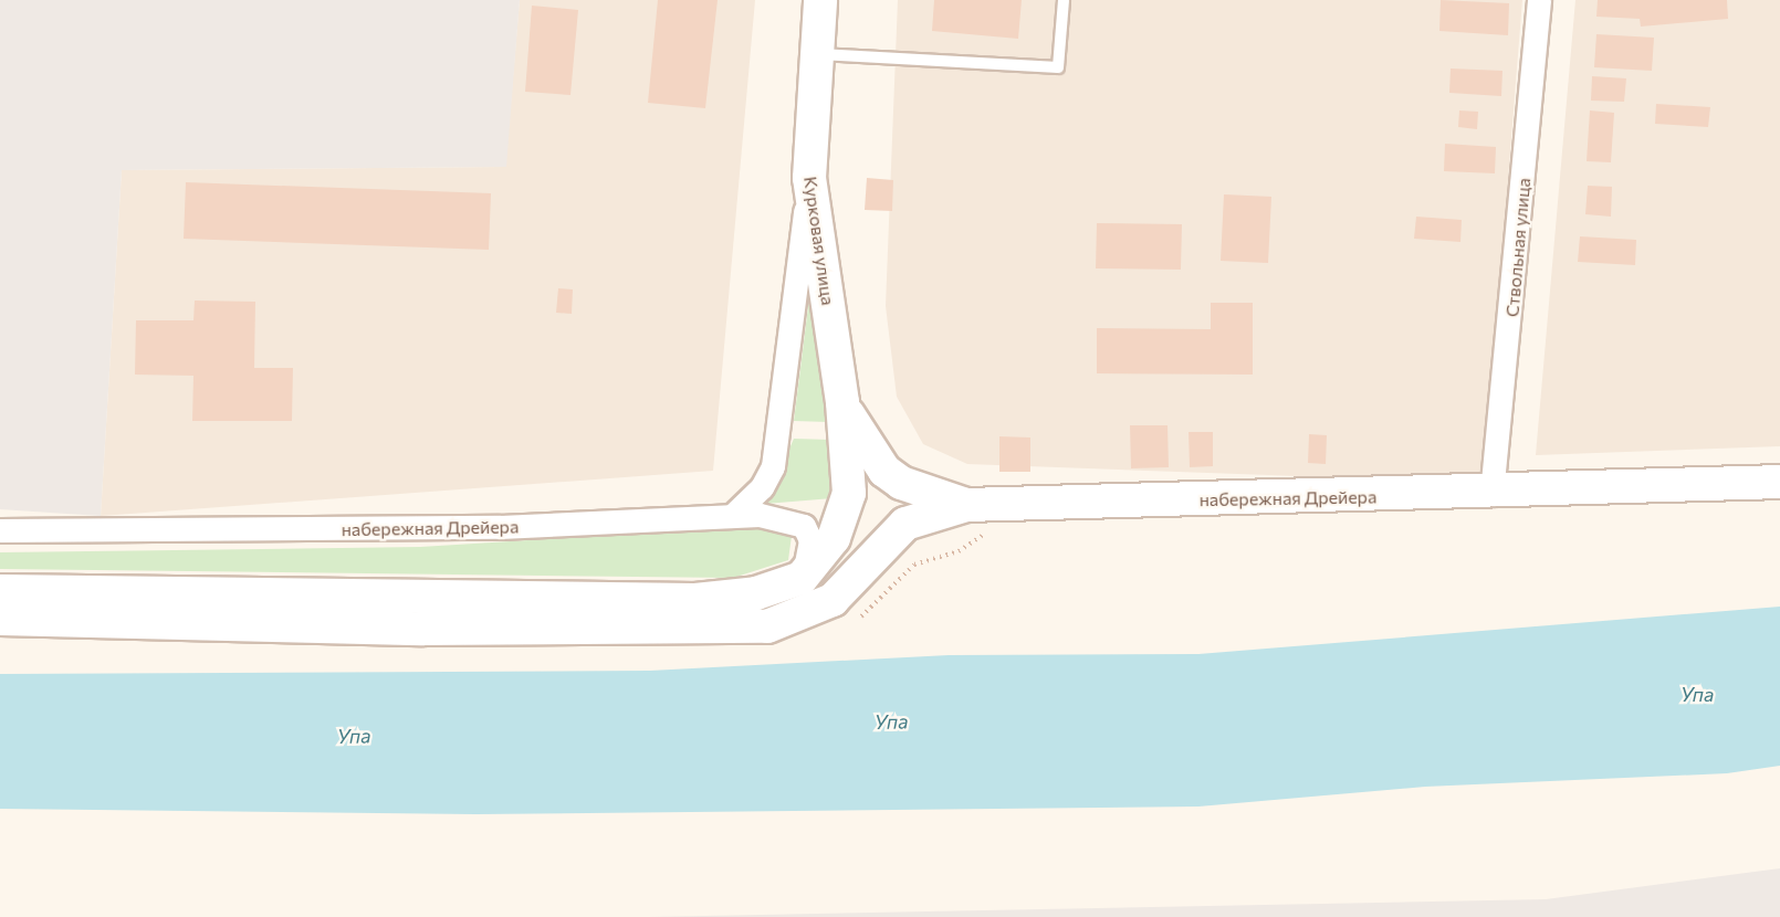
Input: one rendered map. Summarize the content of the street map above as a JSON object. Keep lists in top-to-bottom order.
{
  "streets": {
    "main road": ["Курковая улица", "набережная Дрейера"],
    "street": ["Ствольная улица"]
  },
  "crossings": [
    ["Курковая улица", "набережная Дрейера"],
    ["Ствольная улица", "набережная Дрейера"]
  ],
  "water": ["Упа"]
}
